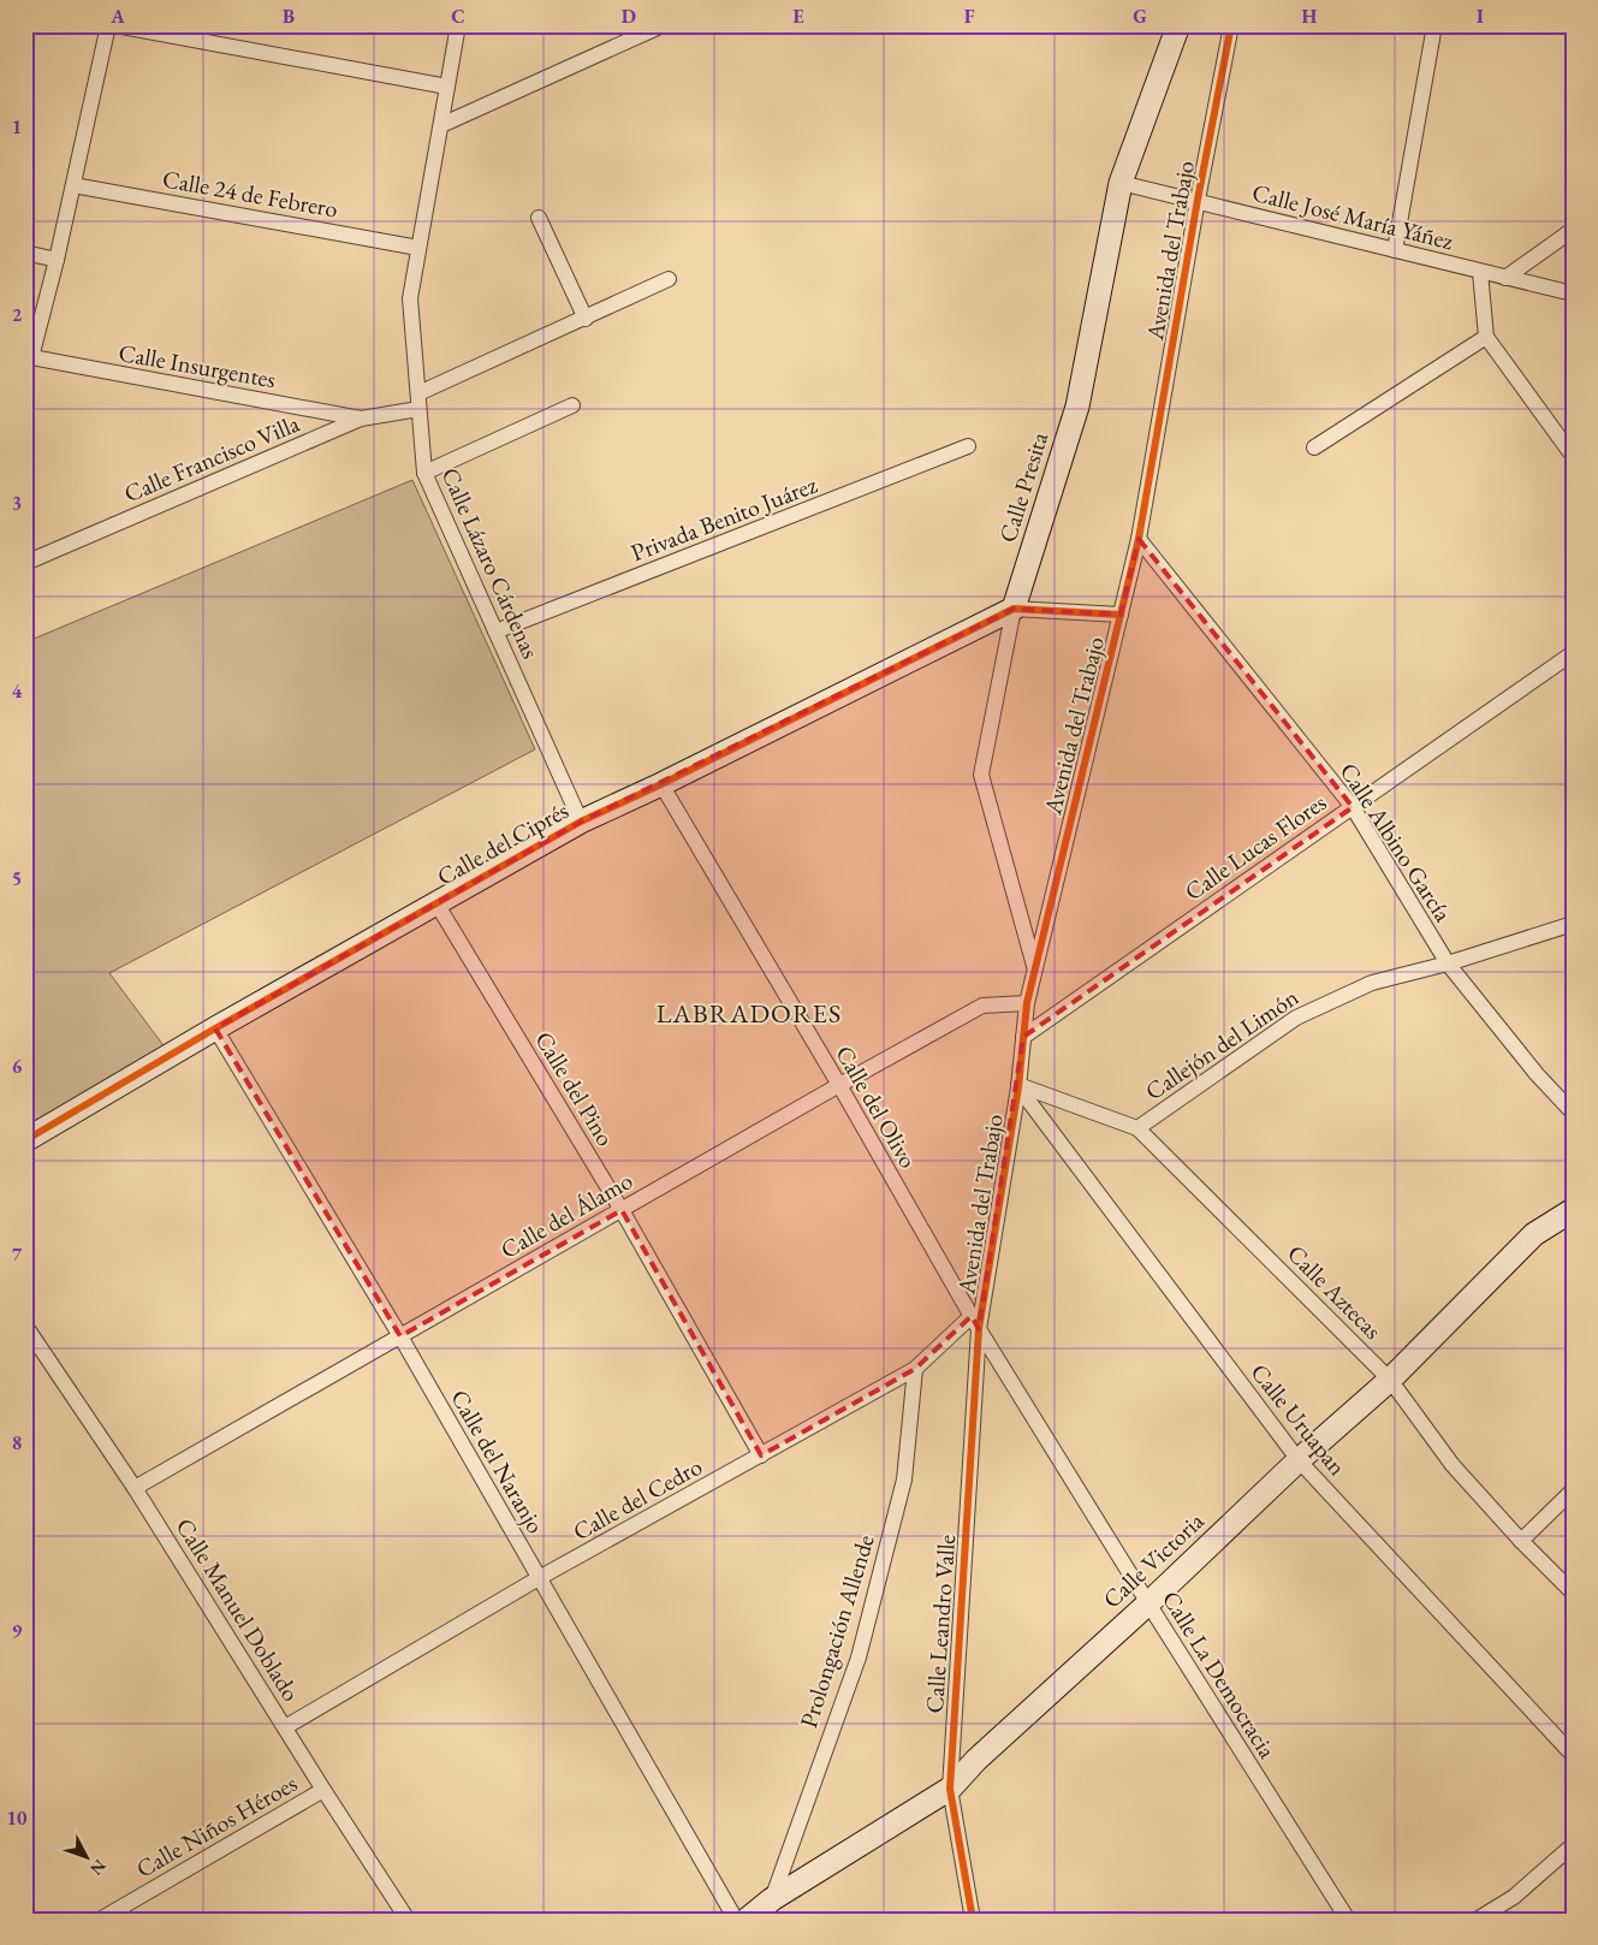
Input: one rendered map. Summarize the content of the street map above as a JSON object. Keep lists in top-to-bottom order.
{
  "streets": {
    "street": [
      "Calle 24 de Febrero",
      "Calle José María Yáñez",
      "Avenida del Trabajo",
      "Calle Insurgentes",
      "Calle Francisco Villa",
      "Calle Presita",
      "Privada Benito Juárez",
      "Calle Lázaro Cárdenas",
      "Calle Albino García",
      "Calle del Ciprés",
      "Calle Lucas Flores",
      "Callejón del Limón",
      "Calle del Pino",
      "Calle del Olivo",
      "Calle del Álamo",
      "Calle Aztecas",
      "Calle Uruapan",
      "Calle del Naranjo",
      "Calle del Cedro",
      "Calle Victoria",
      "Calle Manuel Doblado",
      "Calle Leandro Valle",
      "Prolongación Allende",
      "Calle La Democracia",
      "Calle Niños Héroes"
    ]
  },
  "crossings": [
    ["Calle 24 de Febrero", "Calle Lázaro Cárdenas"],
    ["Calle José María Yáñez", "Avenida del Trabajo"],
    ["Calle José María Yáñez", "Calle Presita"],
    ["Avenida del Trabajo", "Calle Presita"],
    ["Avenida del Trabajo", "Calle Albino García"],
    ["Avenida del Trabajo", "Calle Lucas Flores"],
    ["Avenida del Trabajo", "Calle del Olivo"],
    ["Avenida del Trabajo", "Calle del Álamo"],
    ["Avenida del Trabajo", "Calle Aztecas"],
    ["Avenida del Trabajo", "Calle Uruapan"],
    ["Avenida del Trabajo", "Calle del Cedro"],
    ["Avenida del Trabajo", "Calle Leandro Valle"],
    ["Avenida del Trabajo", "Calle La Democracia"],
    ["Calle Insurgentes", "Calle Francisco Villa"],
    ["Calle Francisco Villa", "Calle Lázaro Cárdenas"],
    ["Calle Presita", "Calle del Ciprés"],
    ["Privada Benito Juárez", "Calle Lázaro Cárdenas"],
    ["Calle Lázaro Cárdenas", "Calle del Ciprés"],
    ["Calle Albino García", "Calle Lucas Flores"],
    ["Calle Albino García", "Callejón del Limón"],
    ["Calle del Ciprés", "Calle del Pino"],
    ["Calle del Ciprés", "Calle del Olivo"],
    ["Calle del Ciprés", "Calle del Naranjo"],
    ["Callejón del Limón", "Calle Aztecas"],
    ["Calle del Pino", "Calle del Álamo"],
    ["Calle del Pino", "Calle del Cedro"],
    ["Calle del Olivo", "Calle del Álamo"],
    ["Calle del Olivo", "Calle del Cedro"],
    ["Calle del Olivo", "Calle Leandro Valle"],
    ["Calle del Olivo", "Calle La Democracia"],
    ["Calle del Álamo", "Calle del Naranjo"],
    ["Calle del Álamo", "Calle Manuel Doblado"],
    ["Calle Aztecas", "Calle Uruapan"],
    ["Calle Aztecas", "Calle Victoria"],
    ["Calle Uruapan", "Calle Victoria"],
    ["Calle del Naranjo", "Calle del Cedro"],
    ["Calle del Cedro", "Calle Manuel Doblado"],
    ["Calle del Cedro", "Calle Leandro Valle"],
    ["Calle del Cedro", "Prolongación Allende"],
    ["Calle del Cedro", "Calle La Democracia"],
    ["Calle Victoria", "Calle Leandro Valle"],
    ["Calle Victoria", "Prolongación Allende"],
    ["Calle Victoria", "Calle La Democracia"],
    ["Calle Manuel Doblado", "Calle Niños Héroes"],
    ["Calle Leandro Valle", "Calle La Democracia"]
  ],
  "districts": ["LABRADORES"],
  "north": "bottom right",
  "grid": {
    "columns": [
      "A",
      "B",
      "C",
      "D",
      "E",
      "F",
      "G",
      "H",
      "I"
    ],
    "rows": [
      "1",
      "2",
      "3",
      "4",
      "5",
      "6",
      "7",
      "8",
      "9",
      "10"
    ]
  }
}
